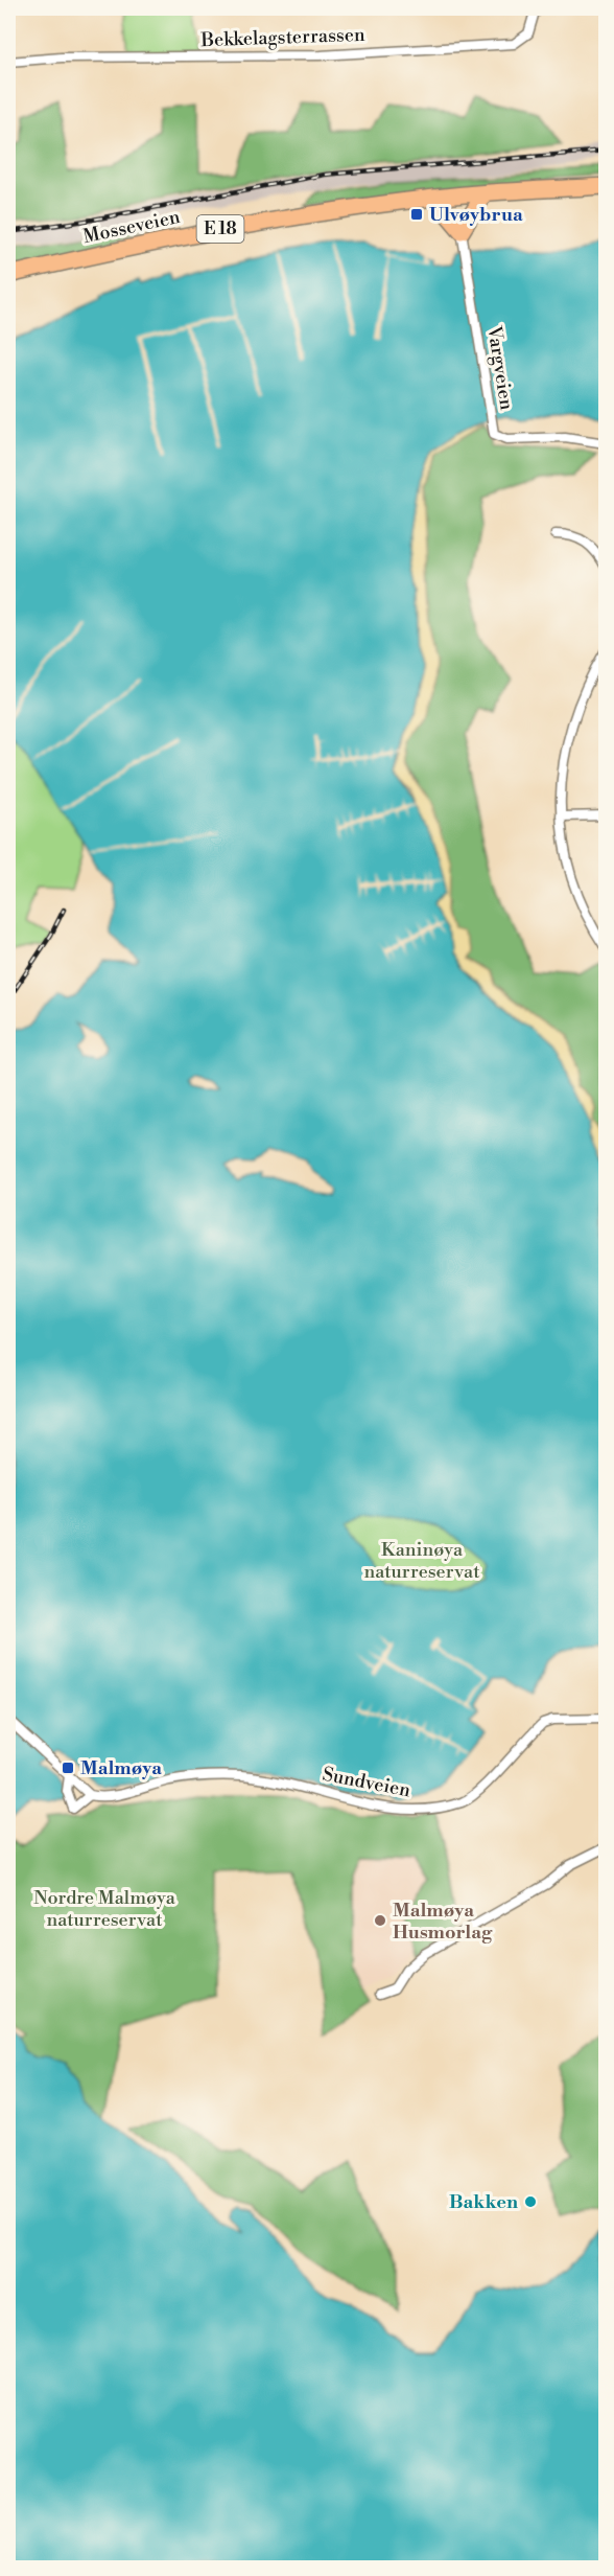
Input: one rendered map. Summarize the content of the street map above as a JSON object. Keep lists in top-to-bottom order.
{
  "streets": {
    "highway": ["Mosseveien", "E 18"],
    "street": ["Bekkelagsterrassen", "Vargveien", "Sundveien"]
  },
  "parks": ["Kaninøya naturreservat", "Nordre Malmøya naturreservat"],
  "places": {
    "transit": ["Ulvøybrua", "Malmøya"],
    "other": ["Malmøya Husmorlag", "Bakken"]
  }
}
